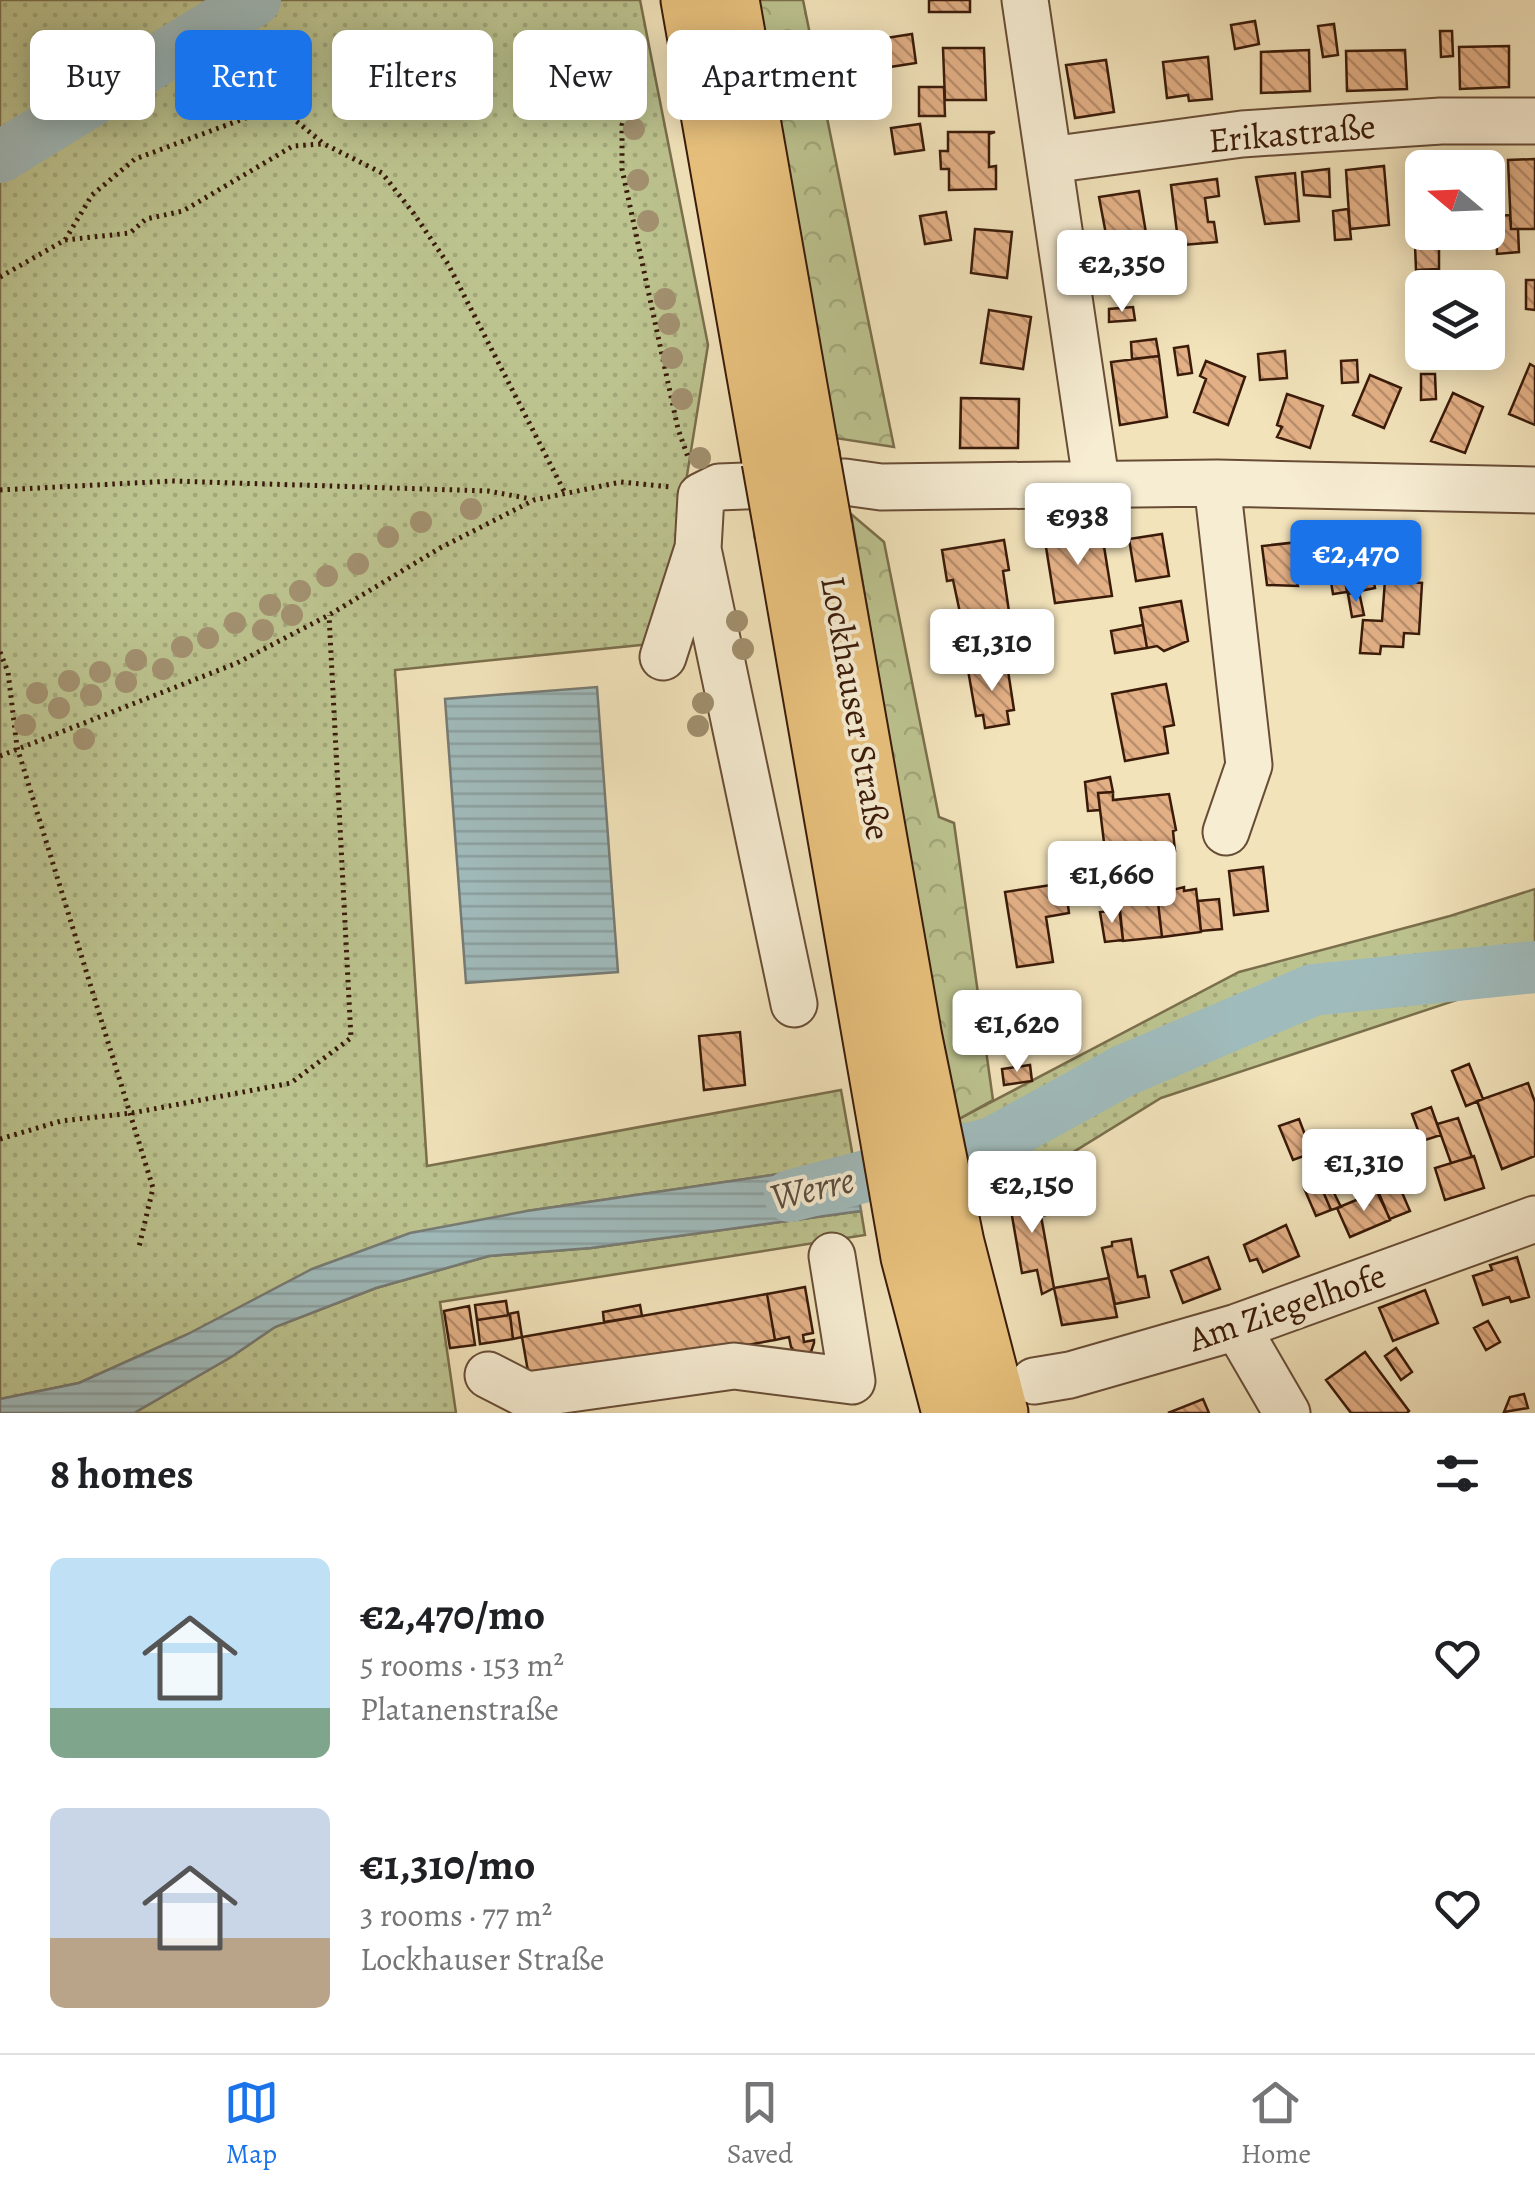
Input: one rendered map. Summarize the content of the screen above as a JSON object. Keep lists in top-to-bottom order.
{
  "streets": {
    "main road": ["Lockhauser Straße"],
    "street": ["Erikastraße", "Am Ziegelhofe"]
  },
  "crossings": [
    ["Lockhauser Straße", "Am Ziegelhofe"]
  ],
  "water": ["Werre"],
  "north": "left",
  "page": {
    "chip": [
      "Buy",
      "Rent",
      "Filters",
      "New",
      "Apartment"
    ],
    "price": [
      "€2,350",
      "€938",
      "€2,470",
      "€1,310",
      "€1,660",
      "€1,620",
      "€1,310",
      "€2,150"
    ],
    "heading": "8 homes",
    "list": [
      {
        "name": "€2,470/mo",
        "note": "5 rooms · 153 m² · Platanenstraße"
      },
      {
        "name": "€1,310/mo",
        "note": "3 rooms · 77 m² · Lockhauser Straße"
      }
    ],
    "tabs": ["Map", "Saved", "Home"]
  }
}
